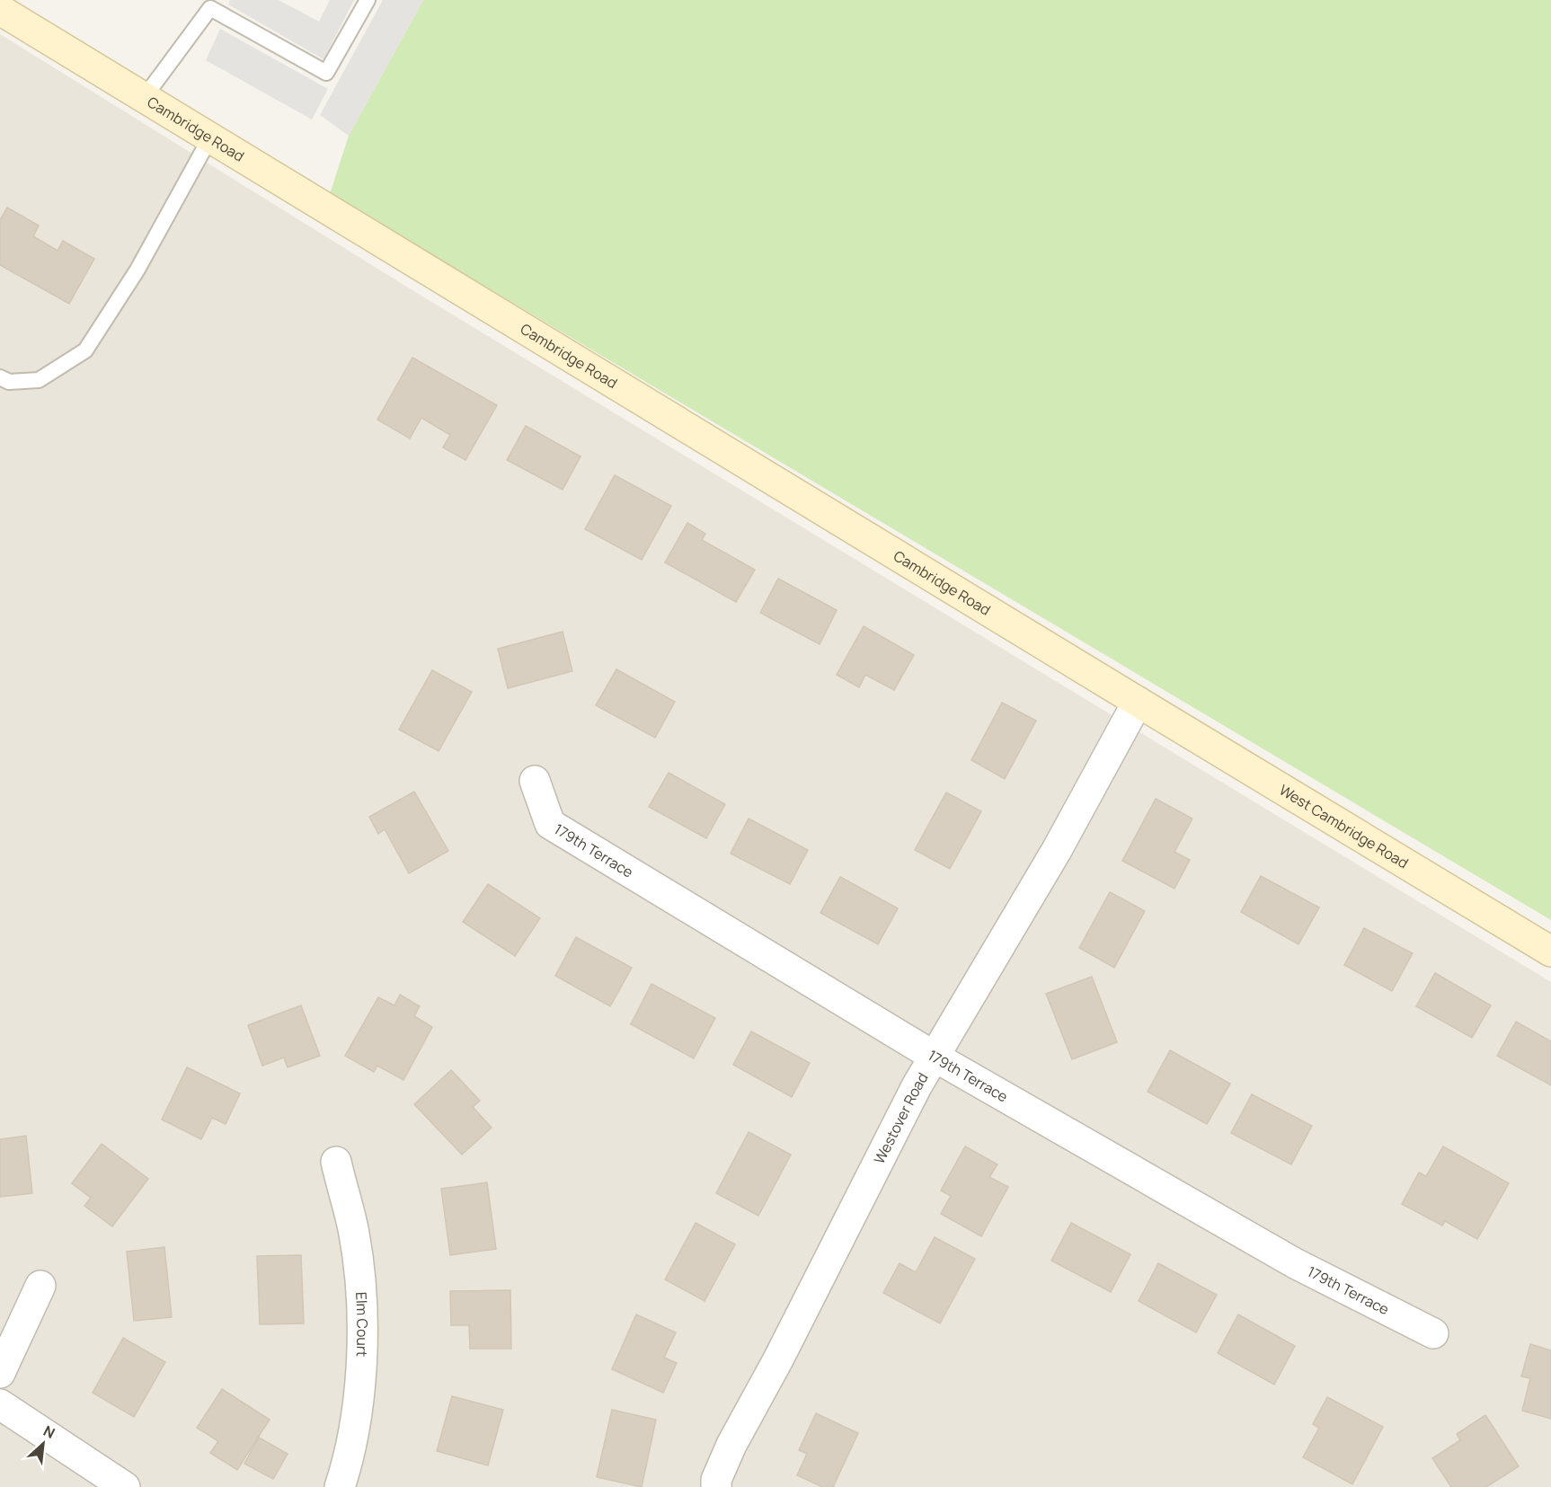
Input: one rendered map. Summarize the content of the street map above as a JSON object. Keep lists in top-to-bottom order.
{
  "streets": {
    "street": [
      "Cambridge Road",
      "West Cambridge Road",
      "179th Terrace",
      "Westover Road",
      "Elm Court"
    ]
  },
  "crossings": [
    ["Cambridge Road", "West Cambridge Road"],
    ["Cambridge Road", "Westover Road"],
    ["West Cambridge Road", "Westover Road"],
    ["179th Terrace", "Westover Road"]
  ],
  "north": "top right"
}
